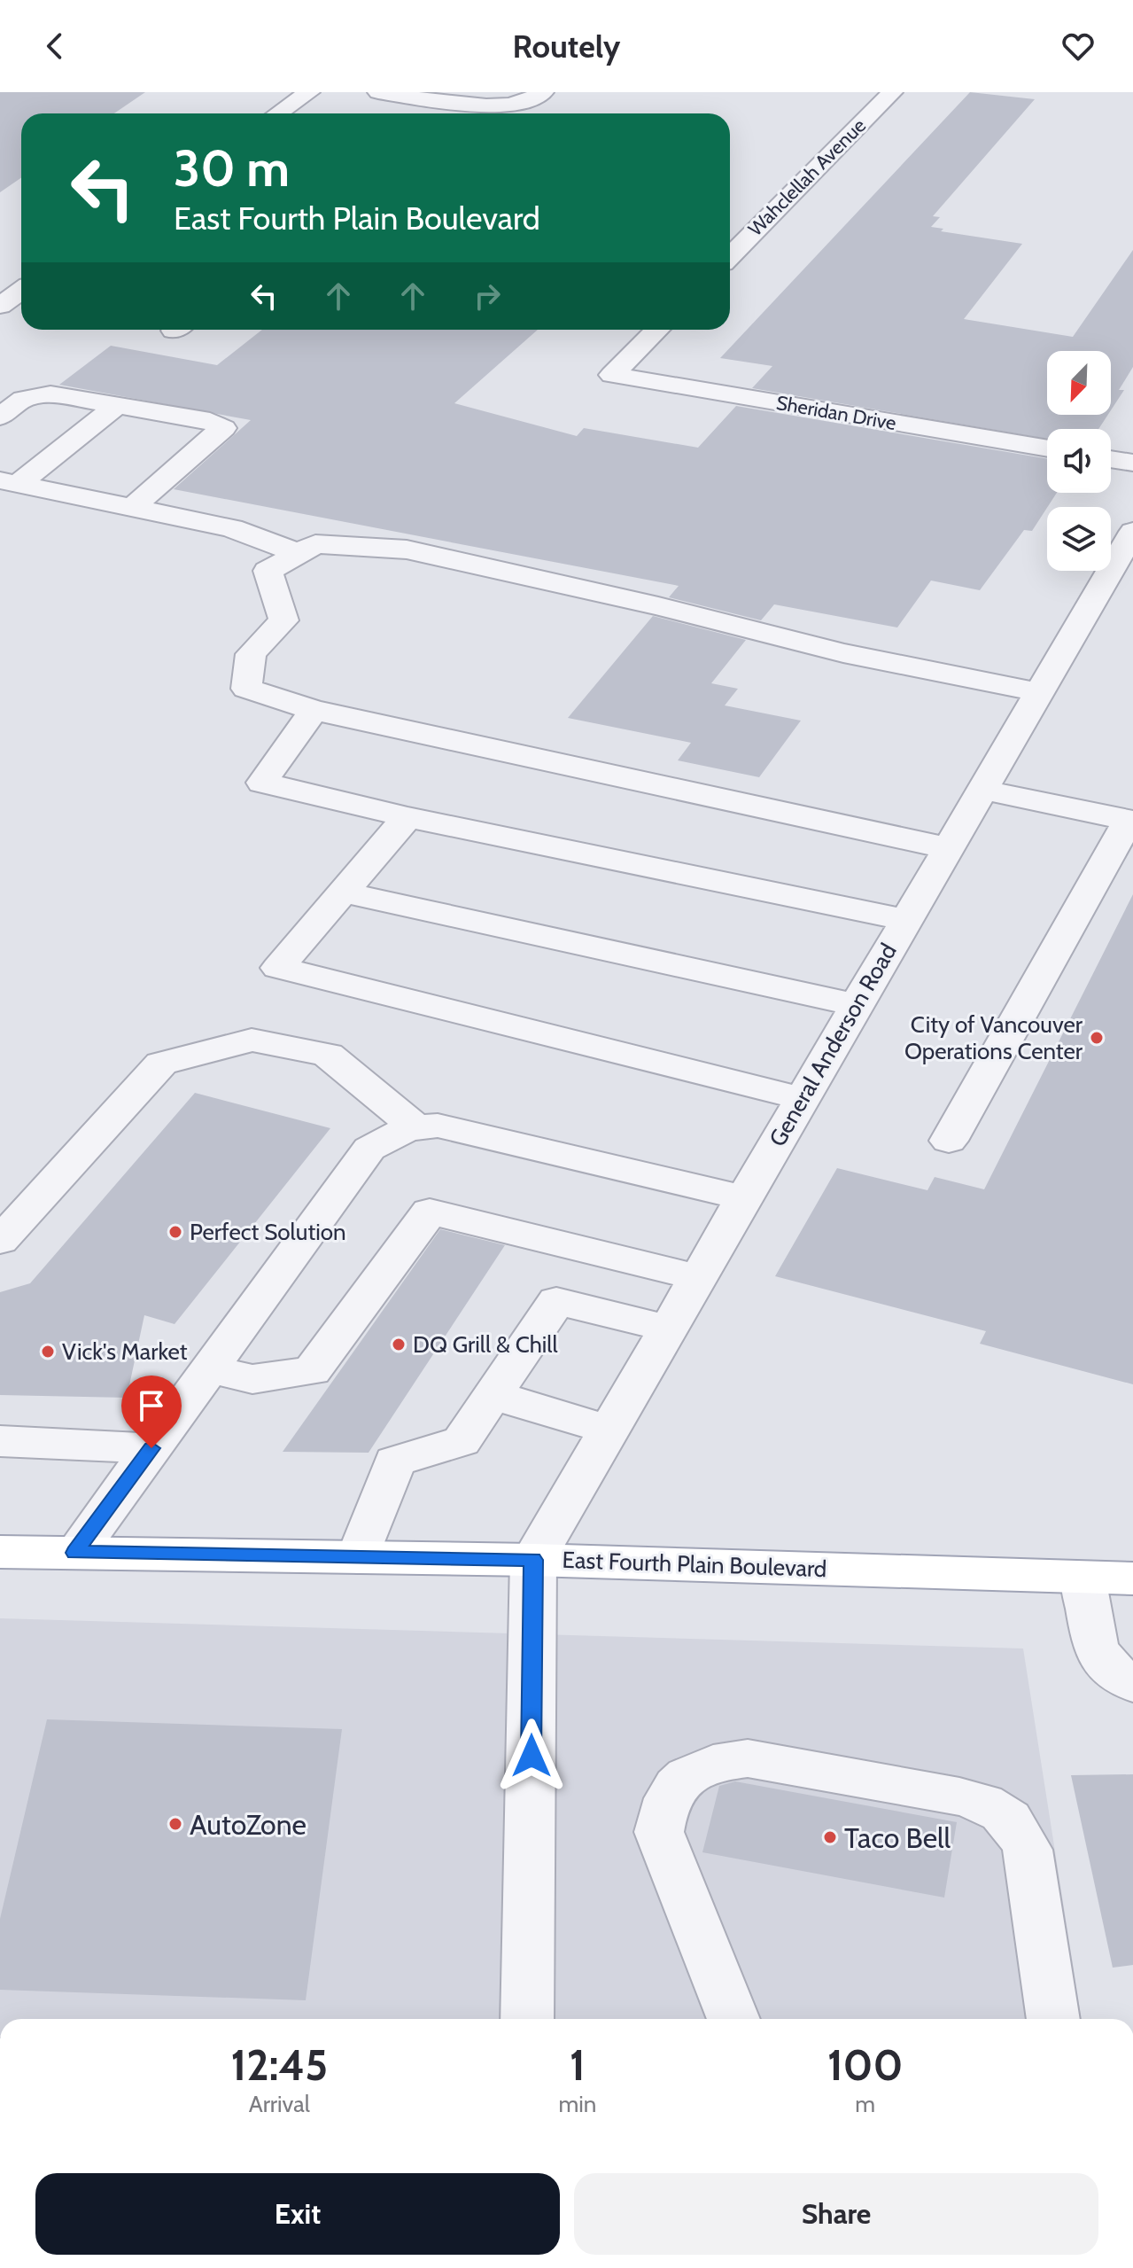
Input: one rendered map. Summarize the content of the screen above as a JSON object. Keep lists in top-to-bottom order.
{
  "streets": {
    "main road": ["East Fourth Plain Boulevard"],
    "street": ["Wahclellah Avenue", "Sheridan Drive", "General Anderson Road"]
  },
  "crossings": [
    ["General Anderson Road", "East Fourth Plain Boulevard"]
  ],
  "places": [
    "City of Vancouver Operations Center",
    "Perfect Solution",
    "DQ Grill & Chill",
    "Vick's Market",
    "AutoZone",
    "Taco Bell"
  ],
  "north": "bottom left",
  "page": {
    "header": "Routely",
    "turn": ["30 m", "East Fourth Plain Boulevard"],
    "eta": [
      "12:45",
      "Arrival",
      "1",
      "min",
      "100",
      "m"
    ],
    "buttons": ["Exit", "Share"]
  }
}
